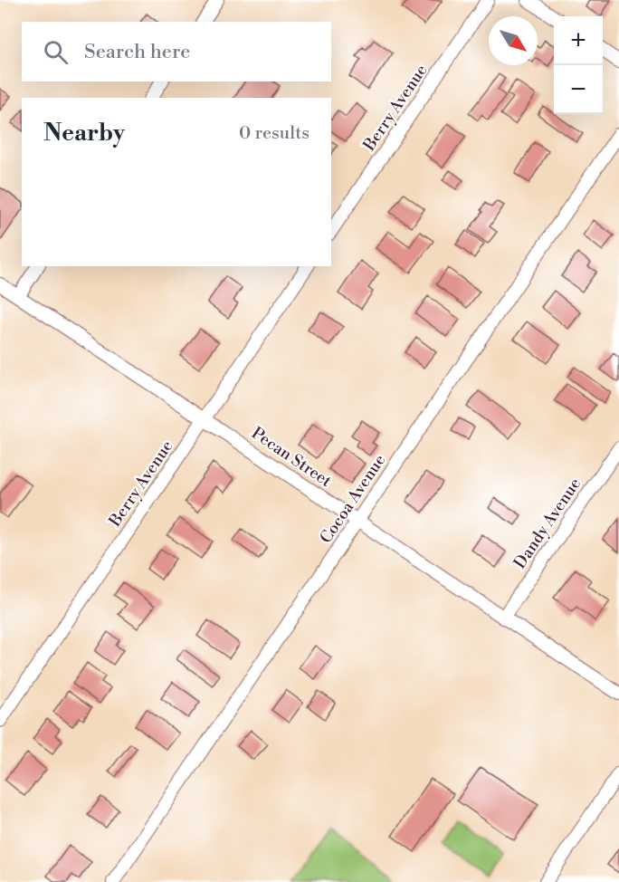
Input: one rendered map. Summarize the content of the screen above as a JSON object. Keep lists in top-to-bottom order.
{
  "streets": {
    "street": [
      "Berry Avenue",
      "Pecan Street",
      "Cocoa Avenue",
      "Dandy Avenue"
    ]
  },
  "crossings": [
    ["Berry Avenue", "Pecan Street"],
    ["Pecan Street", "Cocoa Avenue"],
    ["Pecan Street", "Dandy Avenue"]
  ],
  "north": "bottom right",
  "page": {
    "map_buttons": ["+", "−"],
    "search": "Search here",
    "heading": ["Nearby", "0 results"]
  }
}
